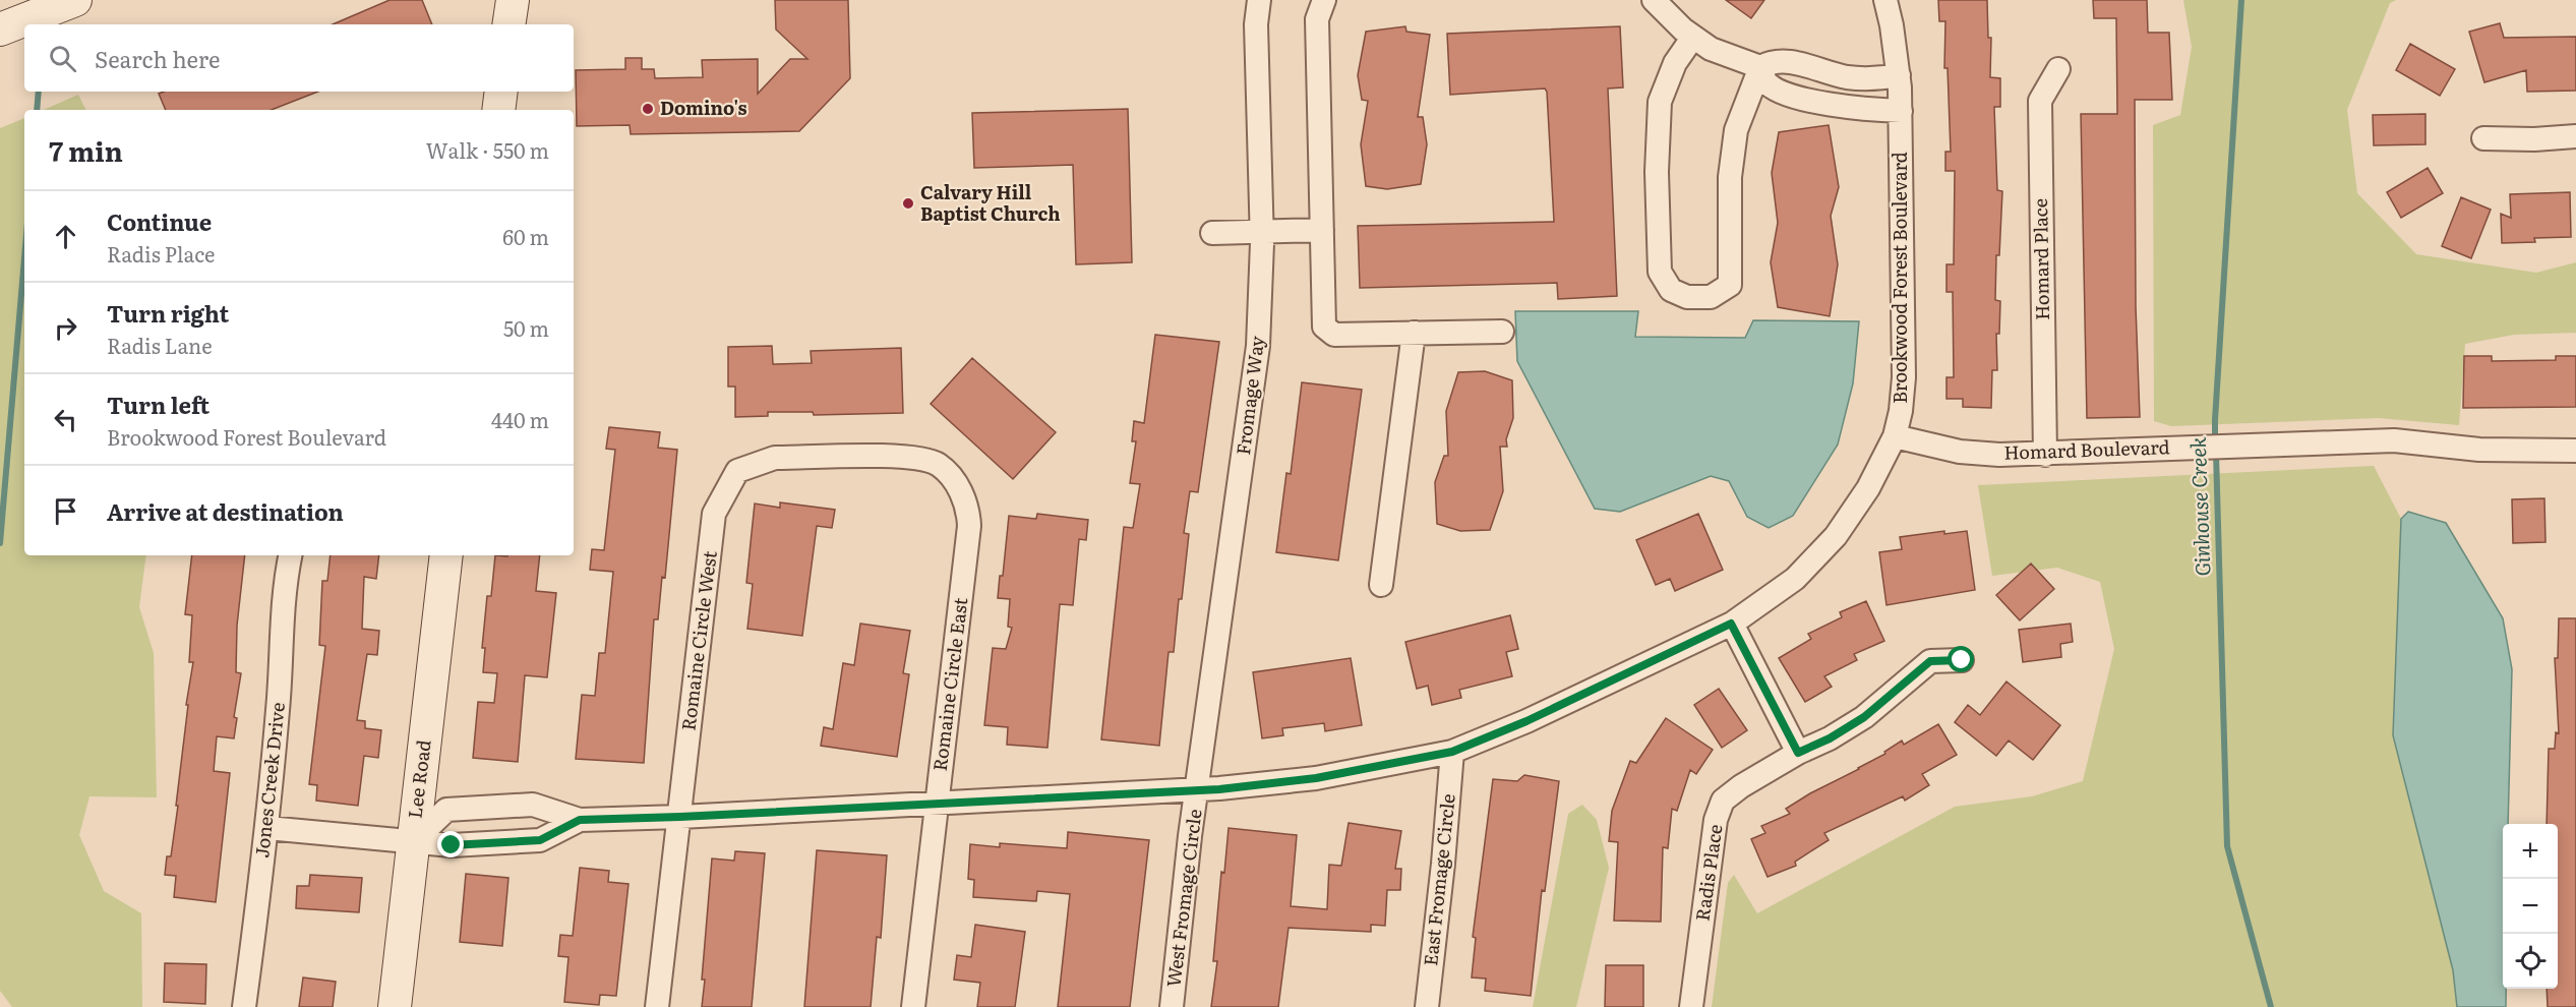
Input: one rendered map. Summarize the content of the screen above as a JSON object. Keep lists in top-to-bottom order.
{
  "streets": {
    "street": [
      "Homard Place",
      "Brookwood Forest Boulevard",
      "Fromage Way",
      "Homard Boulevard",
      "Romaine Circle West",
      "Romaine Circle East",
      "Lee Road",
      "Jones Creek Drive",
      "Radis Place",
      "East Fromage Circle",
      "West Fromage Circle"
    ]
  },
  "crossings": [
    ["Homard Place", "Homard Boulevard"],
    ["Brookwood Forest Boulevard", "Fromage Way"],
    ["Brookwood Forest Boulevard", "Homard Boulevard"],
    ["Brookwood Forest Boulevard", "Romaine Circle West"],
    ["Brookwood Forest Boulevard", "Romaine Circle East"],
    ["Brookwood Forest Boulevard", "Lee Road"],
    ["Brookwood Forest Boulevard", "Jones Creek Drive"],
    ["Brookwood Forest Boulevard", "East Fromage Circle"],
    ["Brookwood Forest Boulevard", "West Fromage Circle"],
    ["Fromage Way", "West Fromage Circle"],
    ["Romaine Circle West", "Romaine Circle East"]
  ],
  "water": ["Ginhouse Creek"],
  "places": ["Domino's", "Calvary Hill Baptist Church"],
  "page": {
    "search": "Search here",
    "heading": ["7 min", "Walk · 550 m"],
    "list": [
      ["Continue", "Radis Place", "60 m"],
      ["Turn right", "Radis Lane", "50 m"],
      ["Turn left", "Brookwood Forest Boulevard", "440 m"],
      "Arrive at destination"
    ],
    "map_buttons": ["+", "−"]
  }
}
